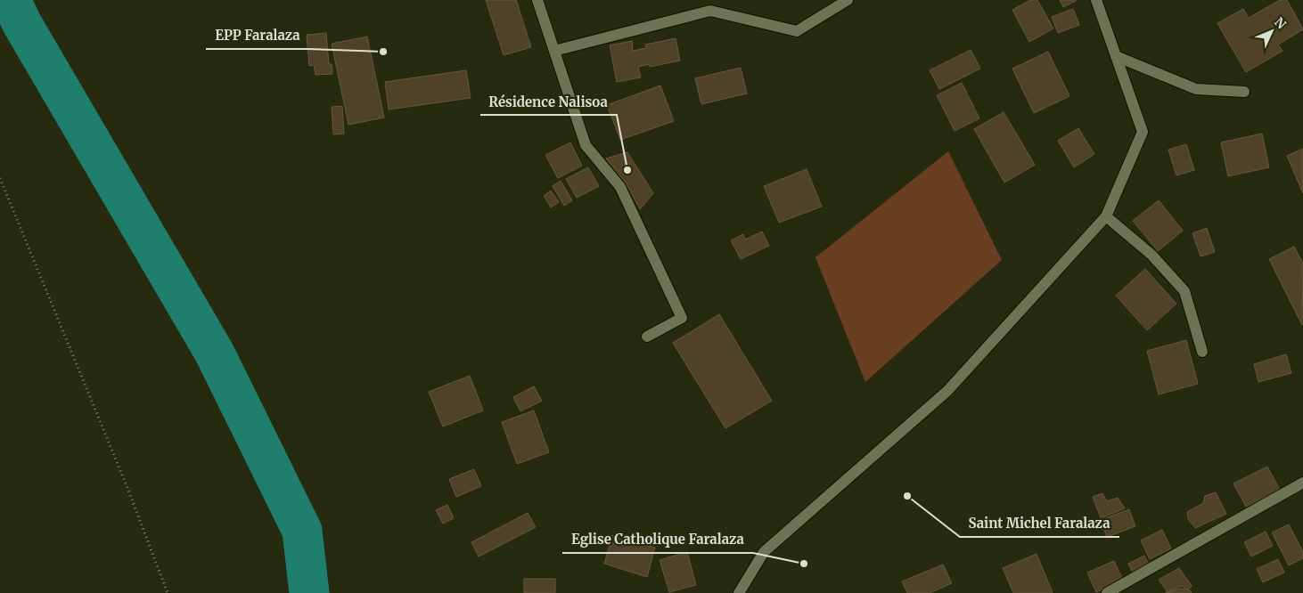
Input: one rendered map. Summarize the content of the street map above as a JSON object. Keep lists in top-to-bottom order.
{
  "places": [
    "EPP Faralaza",
    "Résidence Nalisoa",
    "Saint Michel Faralaza",
    "Eglise Catholique Faralaza"
  ],
  "north": "top right"
}
